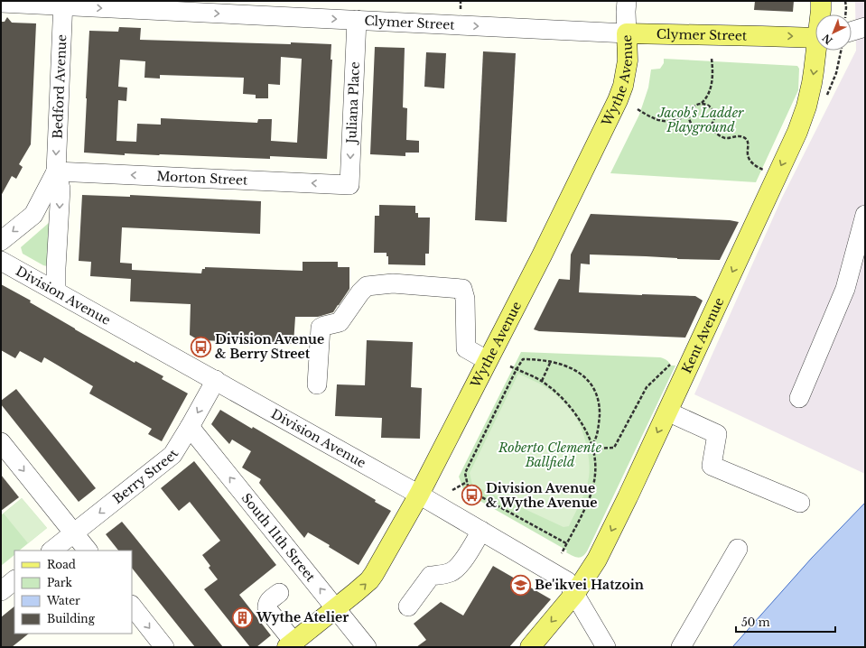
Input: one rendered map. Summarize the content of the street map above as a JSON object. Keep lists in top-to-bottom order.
{
  "streets": {
    "main road": ["Clymer Street", "Wythe Avenue", "Kent Avenue"],
    "street": [
      "Bedford Avenue",
      "Juliana Place",
      "Morton Street",
      "Division Avenue",
      "Berry Street",
      "South 11th Street"
    ]
  },
  "crossings": [
    ["Clymer Street", "Wythe Avenue"],
    ["Clymer Street", "Bedford Avenue"],
    ["Clymer Street", "Juliana Place"],
    ["Wythe Avenue", "Division Avenue"],
    ["Wythe Avenue", "South 11th Street"],
    ["Bedford Avenue", "Morton Street"],
    ["Bedford Avenue", "Division Avenue"],
    ["Juliana Place", "Morton Street"],
    ["Division Avenue", "Kent Avenue"],
    ["Division Avenue", "Berry Street"],
    ["Berry Street", "South 11th Street"]
  ],
  "one_way": [
    "Clymer Street",
    "Bedford Avenue",
    "Juliana Place",
    "Morton Street",
    "Kent Avenue",
    "Berry Street"
  ],
  "parks": ["Jacob's Ladder Playground", "Roberto Clemente Ballfield"],
  "places": {
    "bus stop": ["Division Avenue & Berry Street", "Division Avenue & Wythe Avenue"],
    "school or university": ["Be'ikvei Hatzoin"],
    "building": ["Wythe Atelier"]
  },
  "legend": [
    "Road",
    "Park",
    "Water",
    "Building"
  ],
  "scale_bar": "50 m",
  "north": "bottom left"
}
